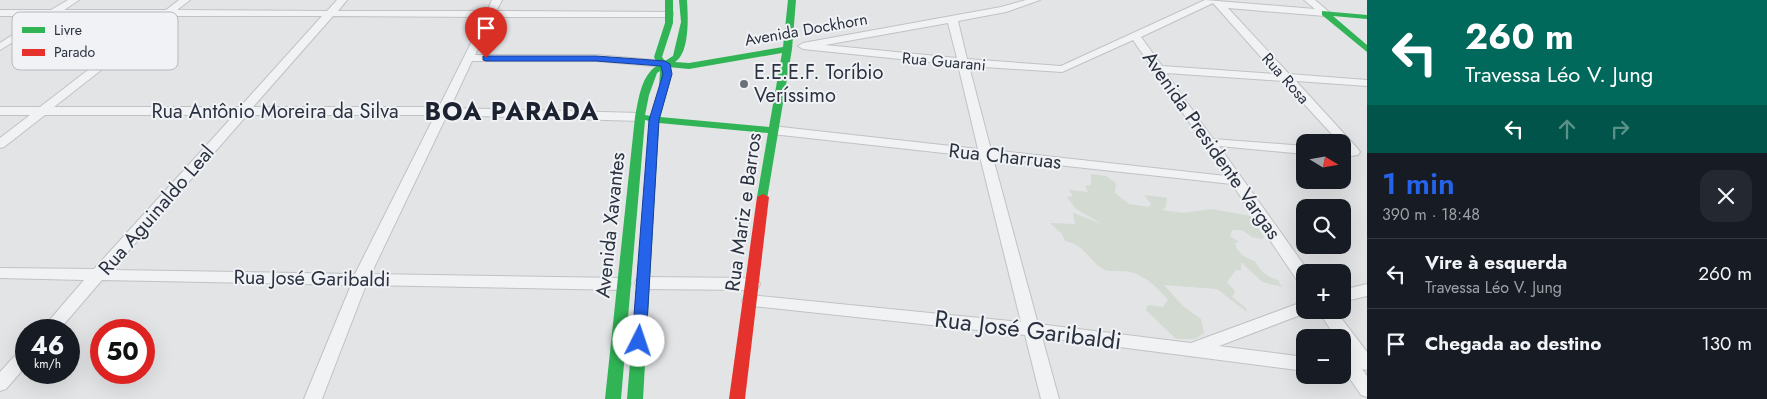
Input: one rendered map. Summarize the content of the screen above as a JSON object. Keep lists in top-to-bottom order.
{
  "streets": {
    "main road": ["Avenida Dockhorn", "Rua Mariz e Barros", "Avenida Xavantes"],
    "street": [
      "Rua Guarani",
      "Rua Rosa",
      "Rua Antônio Moreira da Silva",
      "Avenida Presidente Vargas",
      "Rua Charruas",
      "Rua Aguinaldo Leal",
      "Rua José Garibaldi"
    ]
  },
  "crossings": [
    ["Avenida Dockhorn", "Rua Guarani"],
    ["Avenida Dockhorn", "Rua Mariz e Barros"],
    ["Avenida Dockhorn", "Avenida Xavantes"],
    ["Rua Antônio Moreira da Silva", "Rua Aguinaldo Leal"],
    ["Rua Antônio Moreira da Silva", "Avenida Xavantes"],
    ["Avenida Presidente Vargas", "Rua Charruas"],
    ["Rua Charruas", "Rua Mariz e Barros"],
    ["Rua Aguinaldo Leal", "Rua José Garibaldi"],
    ["Rua Mariz e Barros", "Rua José Garibaldi"],
    ["Avenida Xavantes", "Rua José Garibaldi"]
  ],
  "districts": ["BOA PARADA"],
  "places": ["E.E.E.F. Toríbio Veríssimo"],
  "legend": ["Livre", "Parado"],
  "north": "right",
  "page": {
    "turn": ["260 m", "Travessa Léo V. Jung"],
    "map_buttons": ["+", "−"],
    "heading": ["1 min", "390 m · 18:48"],
    "list": [
      {
        "name": "Vire à esquerda",
        "note": "Travessa Léo V. Jung",
        "value": "260 m"
      },
      {
        "name": "Chegada ao destino",
        "value": "130 m"
      }
    ],
    "speed": "46 km/h",
    "limit": "50"
  }
}
